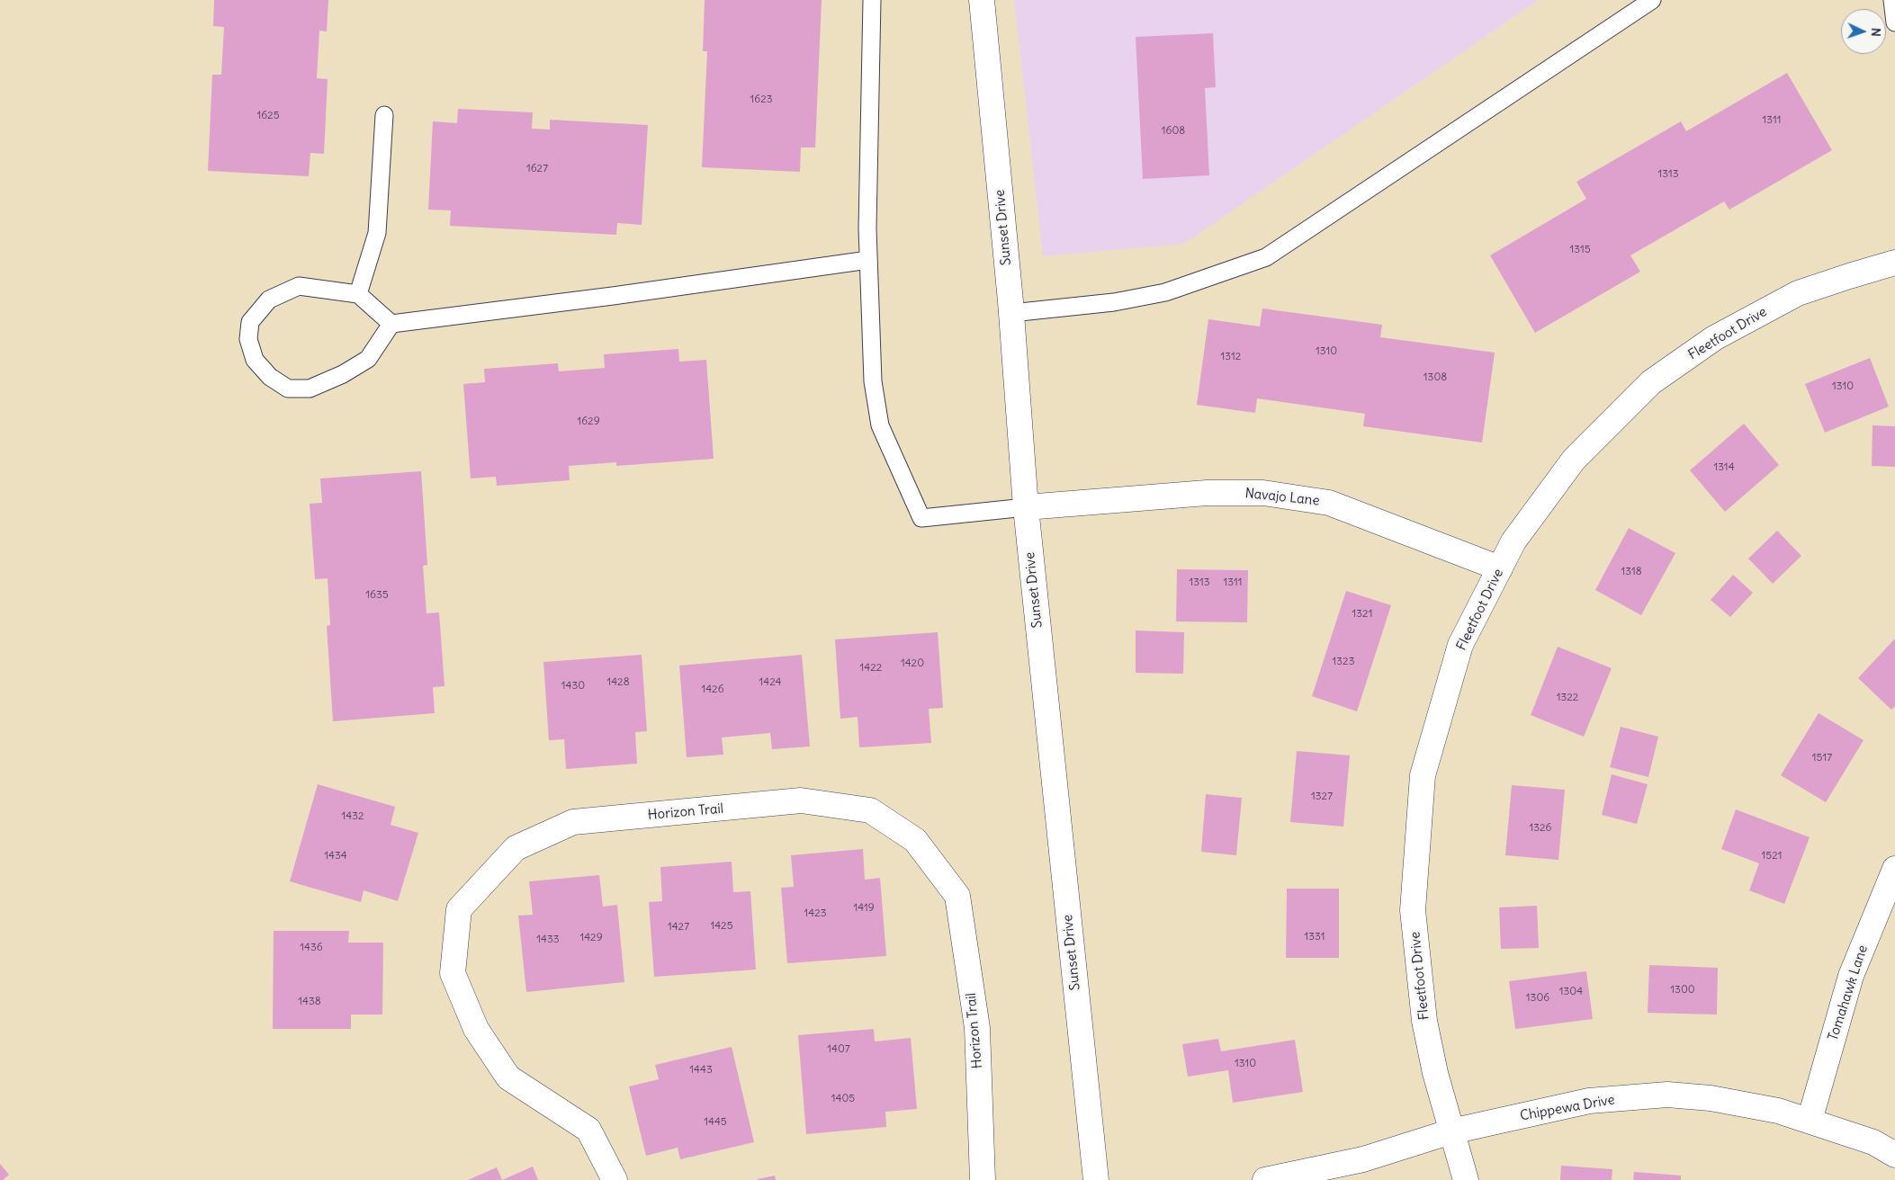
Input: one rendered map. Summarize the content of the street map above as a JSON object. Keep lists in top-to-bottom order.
{
  "streets": {
    "street": [
      "Sunset Drive",
      "Fleetfoot Drive",
      "Navajo Lane",
      "Horizon Trail",
      "Tomahawk Lane",
      "Chippewa Drive"
    ]
  },
  "crossings": [
    ["Sunset Drive", "Navajo Lane"],
    ["Fleetfoot Drive", "Navajo Lane"],
    ["Fleetfoot Drive", "Chippewa Drive"],
    ["Tomahawk Lane", "Chippewa Drive"]
  ],
  "house_numbers": [
    "1623",
    "1625",
    "1311",
    "1608",
    "1627",
    "1313",
    "1315",
    "1310",
    "1312",
    "1308",
    "1310",
    "1629",
    "1314",
    "1318",
    "1313",
    "1311",
    "1635",
    "1321",
    "1323",
    "1420",
    "1422",
    "1428",
    "1424",
    "1430",
    "1426",
    "1322",
    "1517",
    "1327",
    "1432",
    "1326",
    "1434",
    "1521",
    "1419",
    "1423",
    "1425",
    "1427",
    "1331",
    "1429",
    "1433",
    "1436",
    "1300",
    "1304",
    "1306",
    "1438",
    "1407",
    "1310",
    "1443",
    "1405",
    "1445"
  ],
  "north": "right"
}
